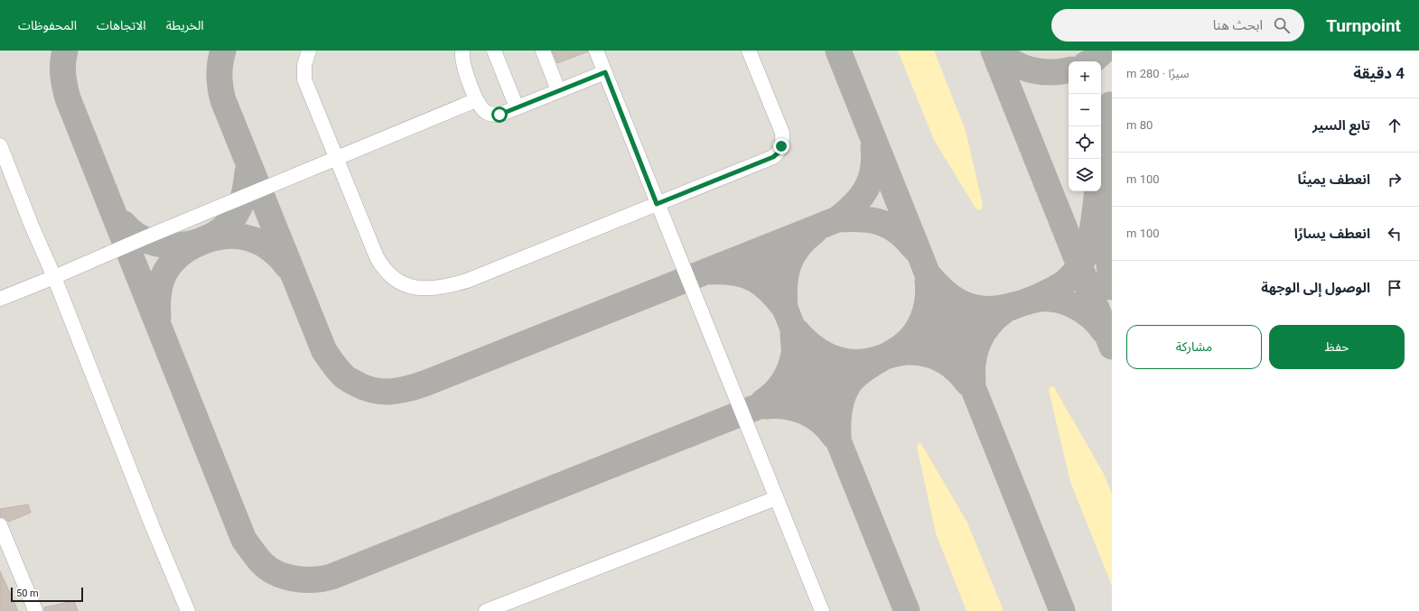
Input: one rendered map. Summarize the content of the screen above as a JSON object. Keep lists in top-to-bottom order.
{
  "scale_bar": "50 m",
  "page": {
    "header": "Turnpoint",
    "search": "ابحث هنا",
    "nav": ["الخريطة", "الاتجاهات", "المحفوظات"],
    "heading": ["4 دقيقة", "سيرًا · 280 m"],
    "map_buttons": ["+", "−"],
    "list": [
      ["تابع السير", "80 m"],
      ["انعطف يمينًا", "100 m"],
      ["انعطف يسارًا", "100 m"],
      "الوصول إلى الوجهة"
    ],
    "buttons": ["حفظ", "مشاركة"],
    "scale": "50 m"
  }
}
